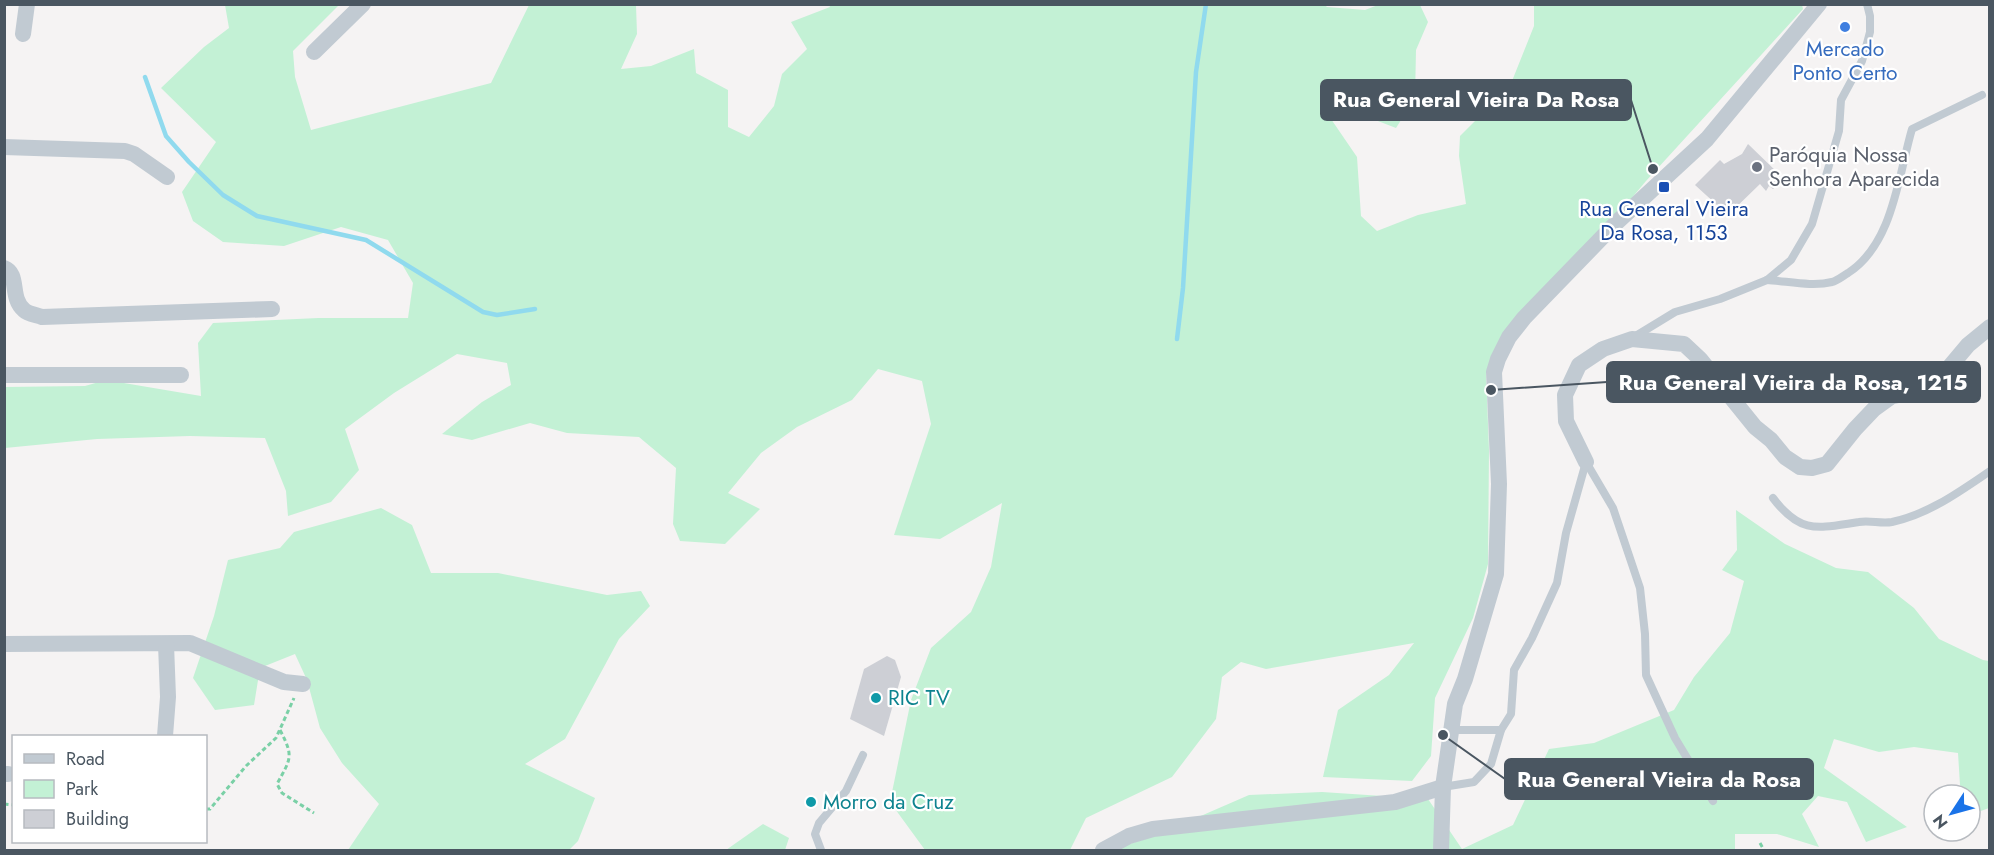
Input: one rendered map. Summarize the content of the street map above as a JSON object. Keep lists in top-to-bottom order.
{
  "places": {
    "other": [
      "Mercado Ponto Certo",
      "Paróquia Nossa Senhora Aparecida",
      "Rua General Vieira Da Rosa",
      "Rua General Vieira da Rosa, 1215",
      "RIC TV",
      "Rua General Vieira da Rosa",
      "Morro da Cruz"
    ],
    "transit": ["Rua General Vieira Da Rosa, 1153"]
  },
  "legend": ["Road", "Park", "Building"],
  "north": "bottom left"
}
